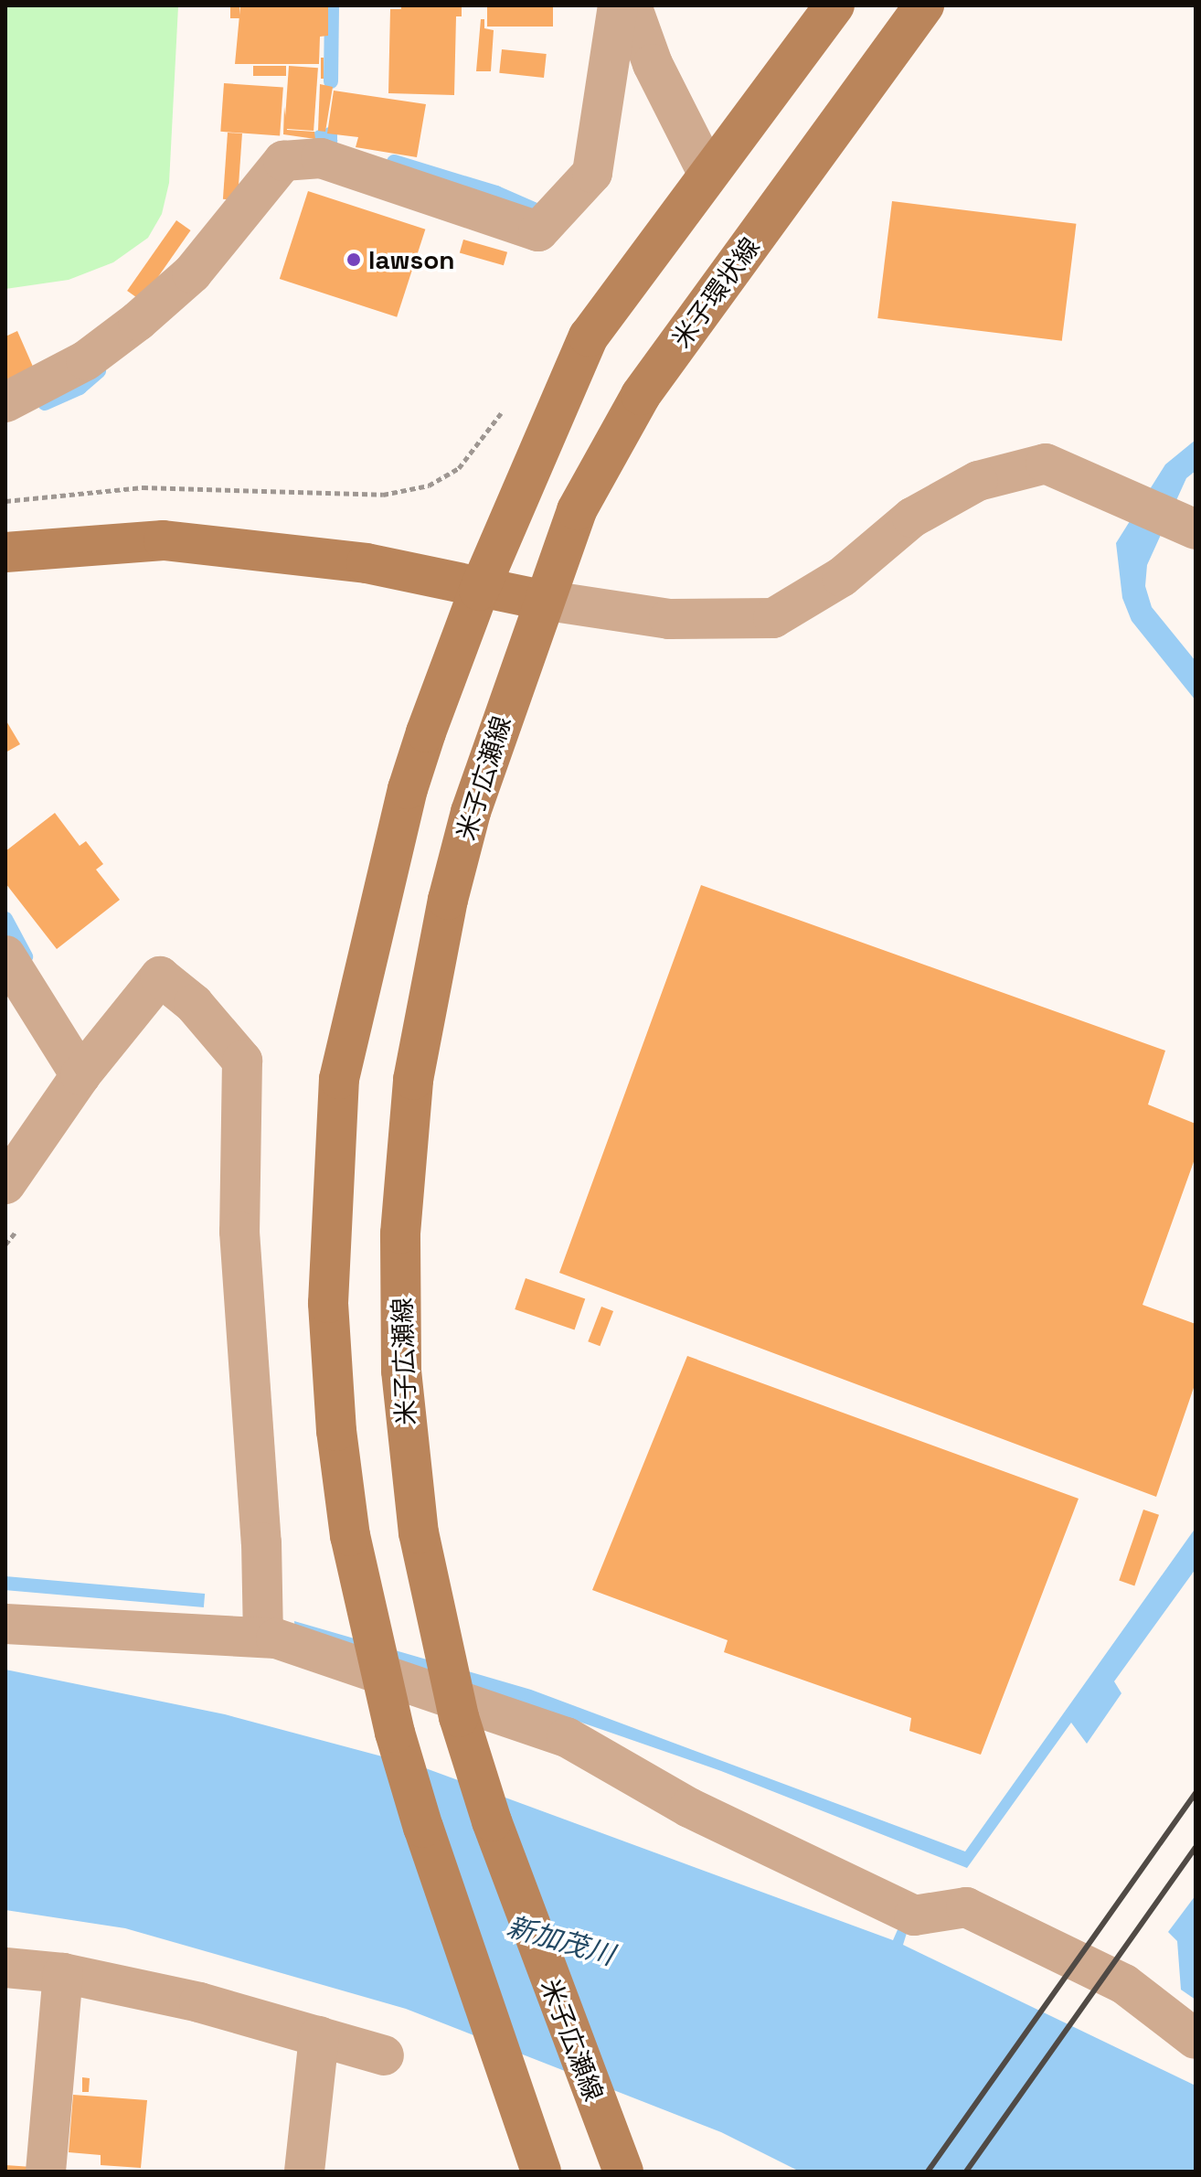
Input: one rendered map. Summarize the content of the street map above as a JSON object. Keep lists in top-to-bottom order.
{
  "streets": {
    "main road": ["米子環状線", "米子広瀬線"]
  },
  "crossings": [
    ["米子環状線", "米子広瀬線"]
  ],
  "water": ["新加茂川"],
  "places": ["lawson"]
}
